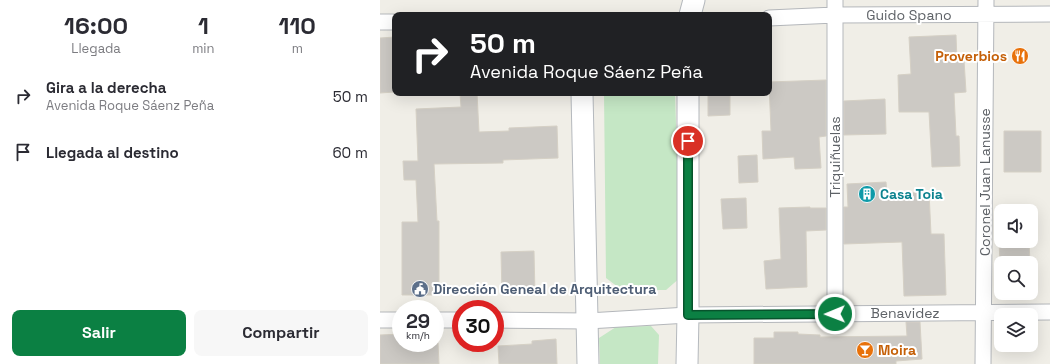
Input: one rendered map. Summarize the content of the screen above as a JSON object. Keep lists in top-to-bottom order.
{
  "streets": {
    "street": [
      "Guido Spano",
      "Triquiñuelas",
      "Coronel Juan Lanusse",
      "Benavidez"
    ]
  },
  "crossings": [
    ["Guido Spano", "Triquiñuelas"],
    ["Guido Spano", "Coronel Juan Lanusse"],
    ["Triquiñuelas", "Benavidez"],
    ["Coronel Juan Lanusse", "Benavidez"]
  ],
  "places": {
    "restaurant": ["Proverbios"],
    "building": ["Casa Toia"],
    "public building": ["Dirección Geneal de Arquitectura"],
    "bar": ["Moira"]
  },
  "page": {
    "eta": [
      "16:00",
      "Llegada",
      "1",
      "min",
      "110",
      "m"
    ],
    "turn": ["50 m", "Avenida Roque Sáenz Peña"],
    "list": [
      {
        "name": "Gira a la derecha",
        "note": "Avenida Roque Sáenz Peña",
        "value": "50 m"
      },
      {
        "name": "Llegada al destino",
        "value": "60 m"
      }
    ],
    "speed": "29 km/h",
    "limit": "30",
    "buttons": ["Salir", "Compartir"]
  }
}
